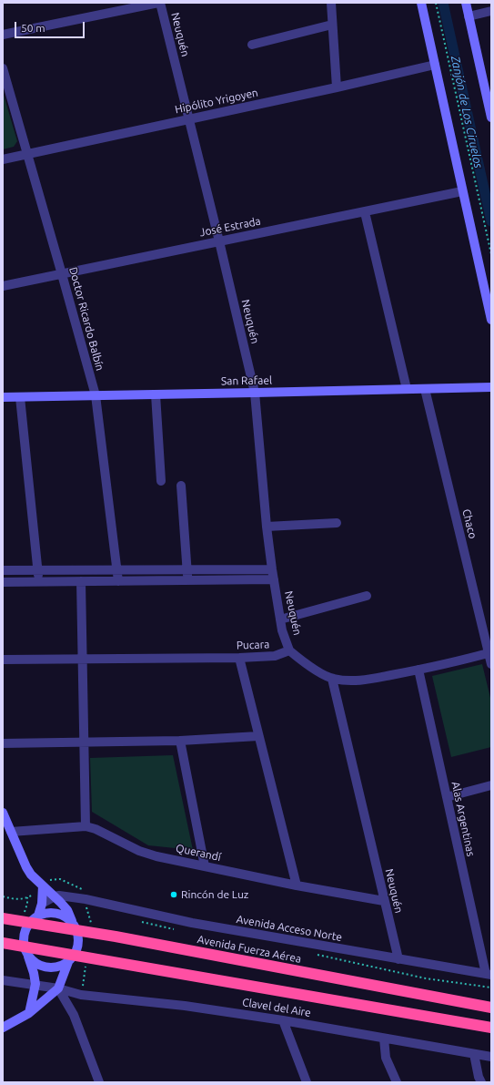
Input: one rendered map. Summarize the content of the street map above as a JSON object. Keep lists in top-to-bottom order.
{
  "streets": {
    "highway": ["Avenida Fuerza Aérea"],
    "street": [
      "Neuquén",
      "Hipólito Yrigoyen",
      "José Estrada",
      "Doctor Ricardo Balbín",
      "San Rafael",
      "Chaco",
      "Pucara",
      "Alas Argentinas",
      "Querandí",
      "Avenida Acceso Norte",
      "Clavel del Aire"
    ]
  },
  "crossings": [
    ["Neuquén", "Hipólito Yrigoyen"],
    ["Neuquén", "José Estrada"],
    ["Neuquén", "San Rafael"],
    ["Neuquén", "Pucara"],
    ["Neuquén", "Querandí"],
    ["Neuquén", "Avenida Acceso Norte"],
    ["Hipólito Yrigoyen", "Doctor Ricardo Balbín"],
    ["José Estrada", "Doctor Ricardo Balbín"],
    ["Doctor Ricardo Balbín", "San Rafael"],
    ["San Rafael", "Chaco"],
    ["Alas Argentinas", "Avenida Acceso Norte"]
  ],
  "water": ["Zanjón de Los Ciruelos"],
  "places": ["Rincón de Luz"],
  "scale_bar": "50 m"
}
